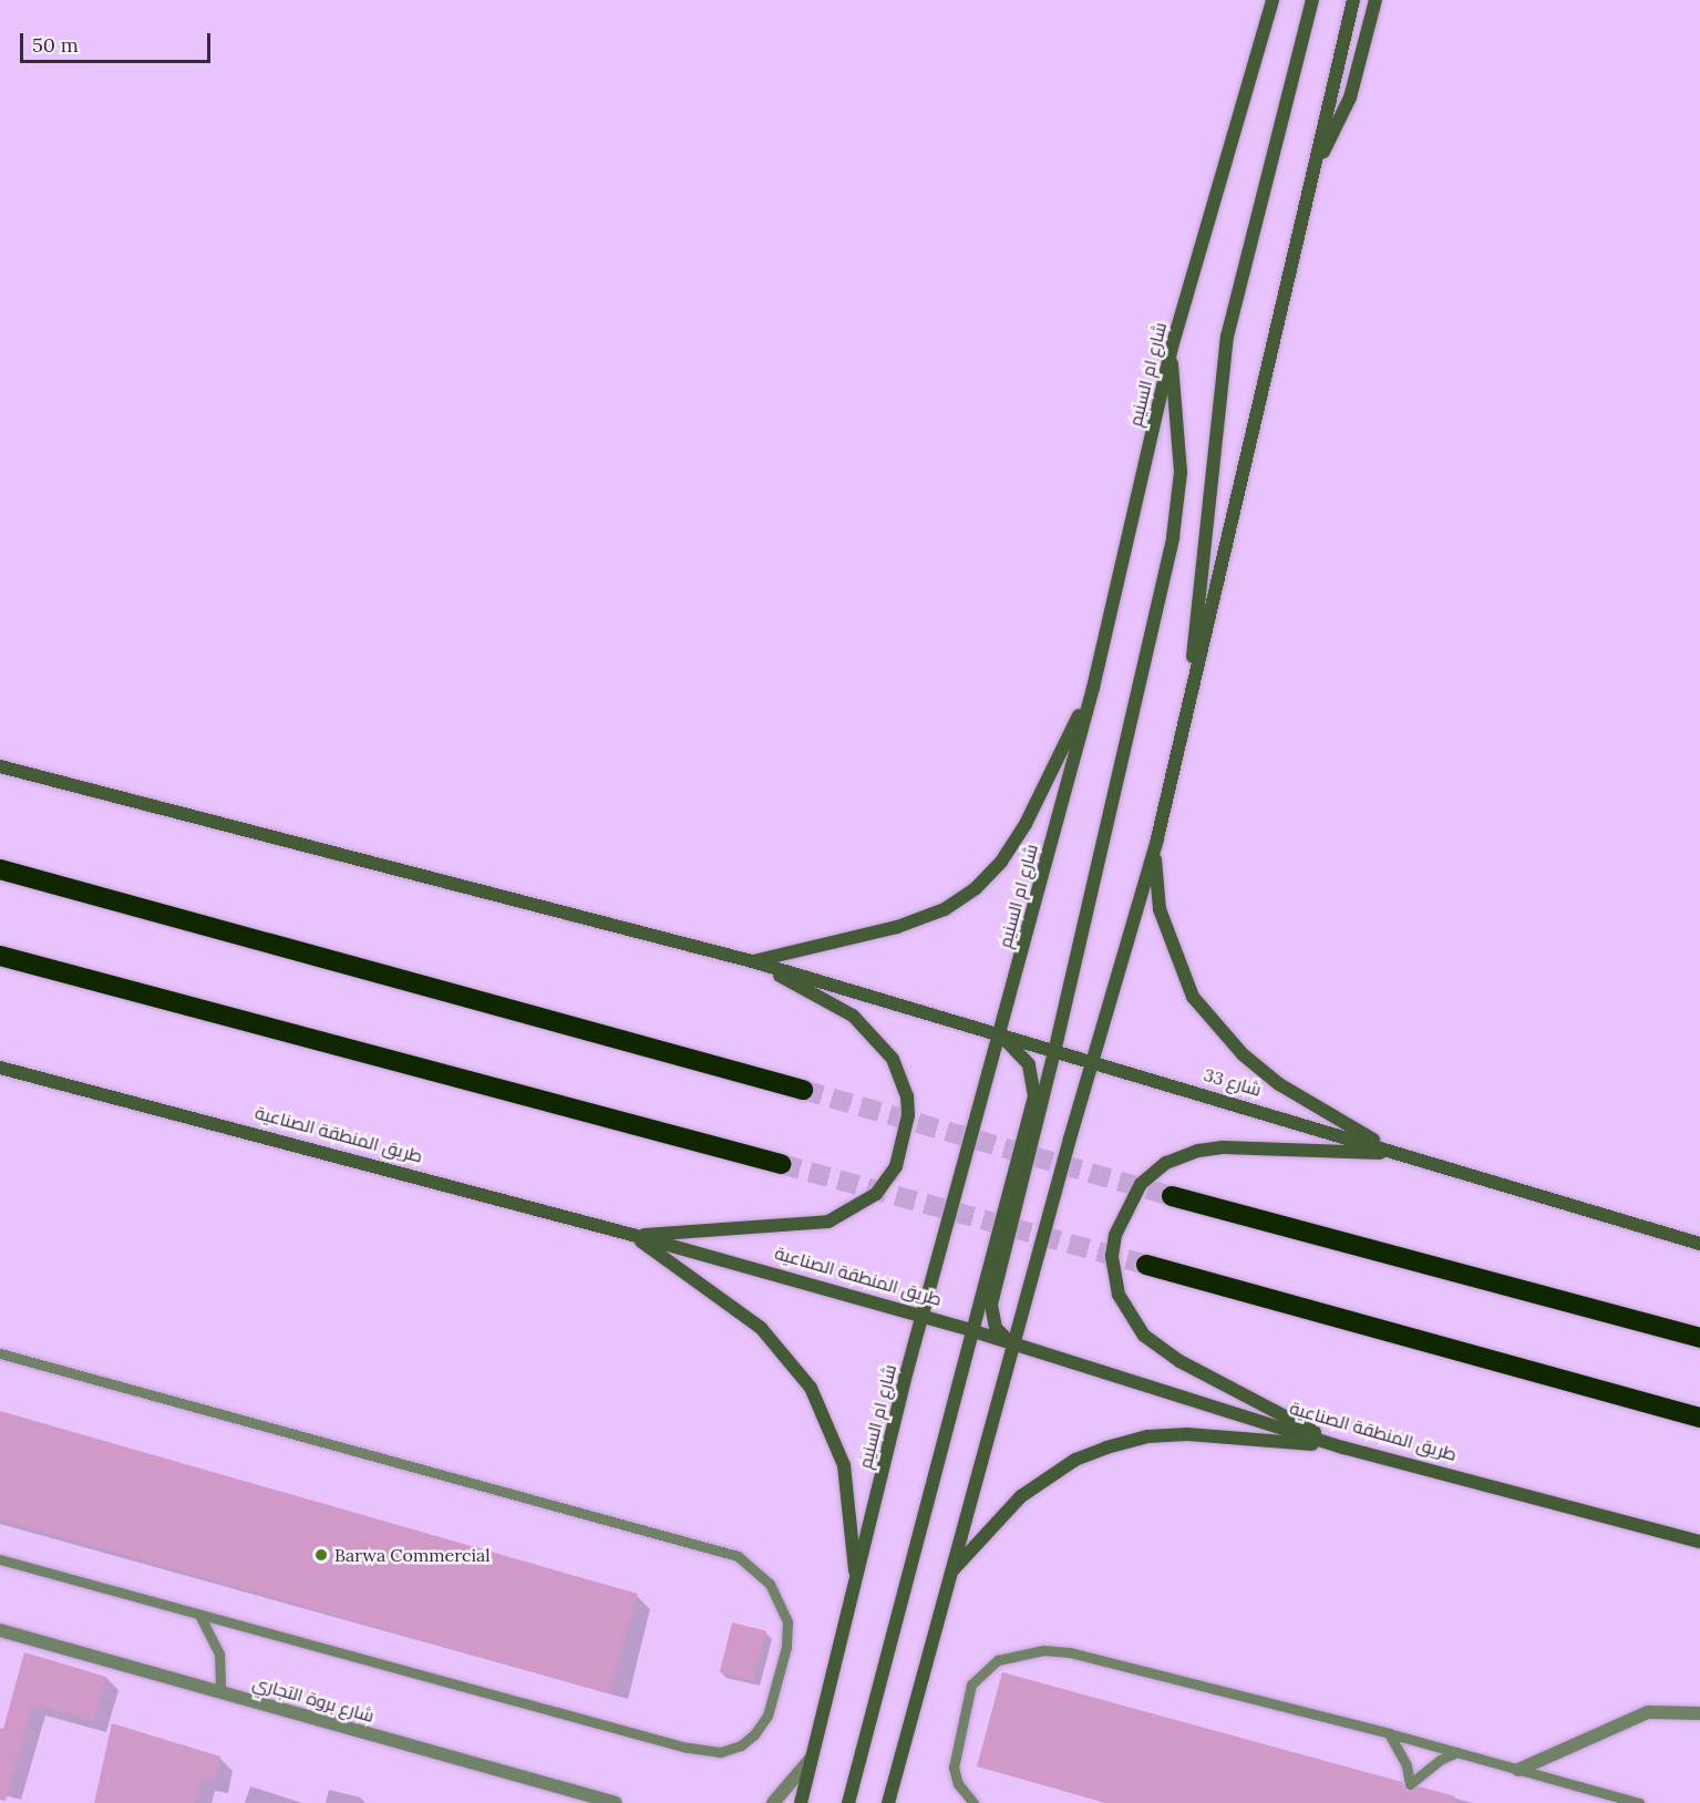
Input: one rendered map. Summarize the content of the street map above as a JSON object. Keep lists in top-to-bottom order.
{
  "streets": {
    "main road": ["شارع ام السنيم", "شارع 33", "طريق المنطقة الصناعية"],
    "street": ["شارع بروة التجاري"]
  },
  "crossings": [
    ["شارع ام السنيم", "شارع 33"],
    ["شارع ام السنيم", "طريق المنطقة الصناعية"]
  ],
  "places": ["Barwa Commercial"],
  "scale_bar": "50 m"
}
